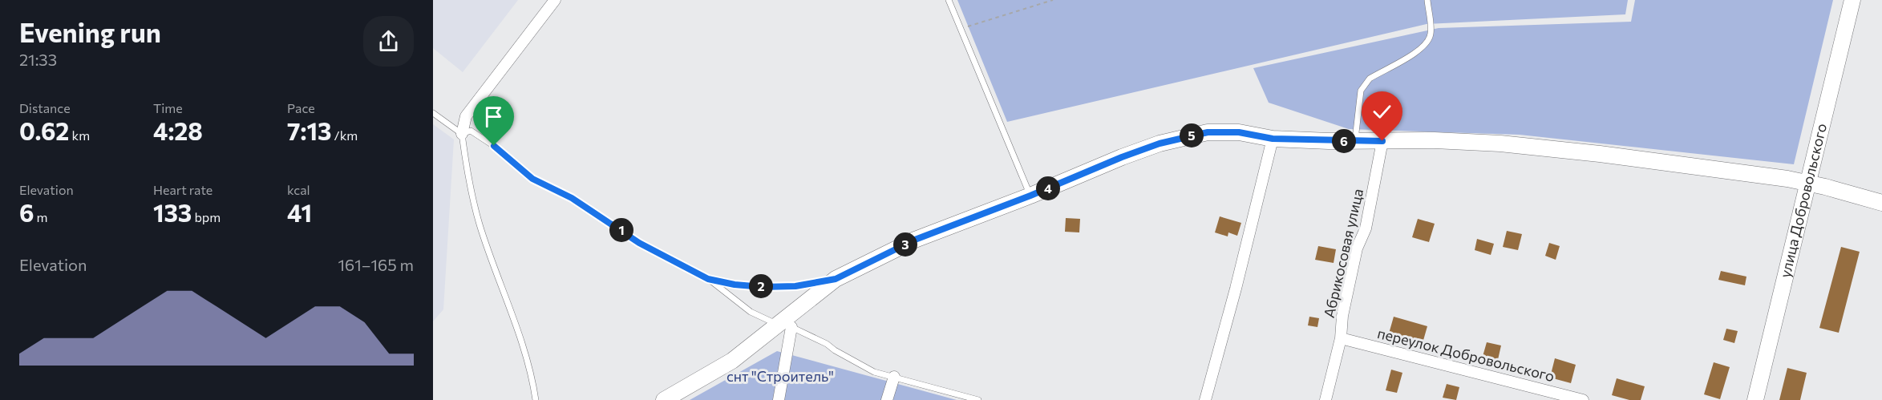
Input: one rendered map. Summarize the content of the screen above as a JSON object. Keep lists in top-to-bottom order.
{
  "streets": {
    "street": ["улица Добровольского", "Абрикосовая улица", "переулок Добровольского"]
  },
  "crossings": [
    ["Абрикосовая улица", "переулок Добровольского"]
  ],
  "parks": ["снт \"Строитель\""],
  "page": {
    "heading": ["Evening run", "21:33"],
    "stats": [
      ["Distance", "0.62 km"],
      ["Time", "4:28"],
      ["Pace", "7:13 /km"],
      ["Elevation", "6 m"],
      ["Heart rate", "133 bpm"],
      ["kcal", "41"]
    ],
    "pins": [
      "5",
      "6",
      "4",
      "1",
      "3",
      "2"
    ],
    "chart": ["Elevation", "161–165 m"]
  }
}
